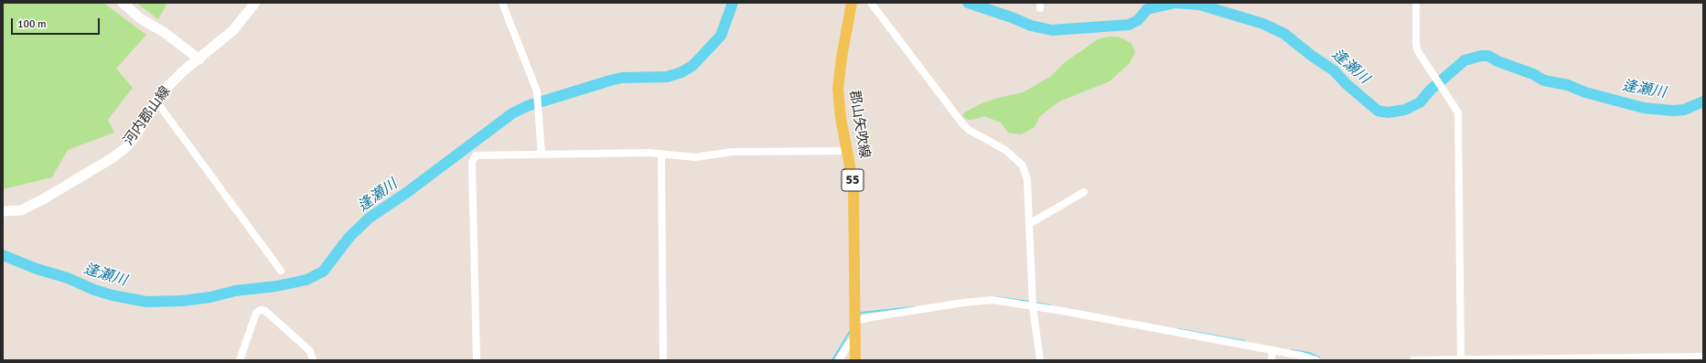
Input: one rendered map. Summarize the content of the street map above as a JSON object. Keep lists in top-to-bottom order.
{
  "streets": {
    "main road": ["河内郡山線", "郡山矢吹線", "55"]
  },
  "water": ["逢瀬川"],
  "scale_bar": "100 m"
}
